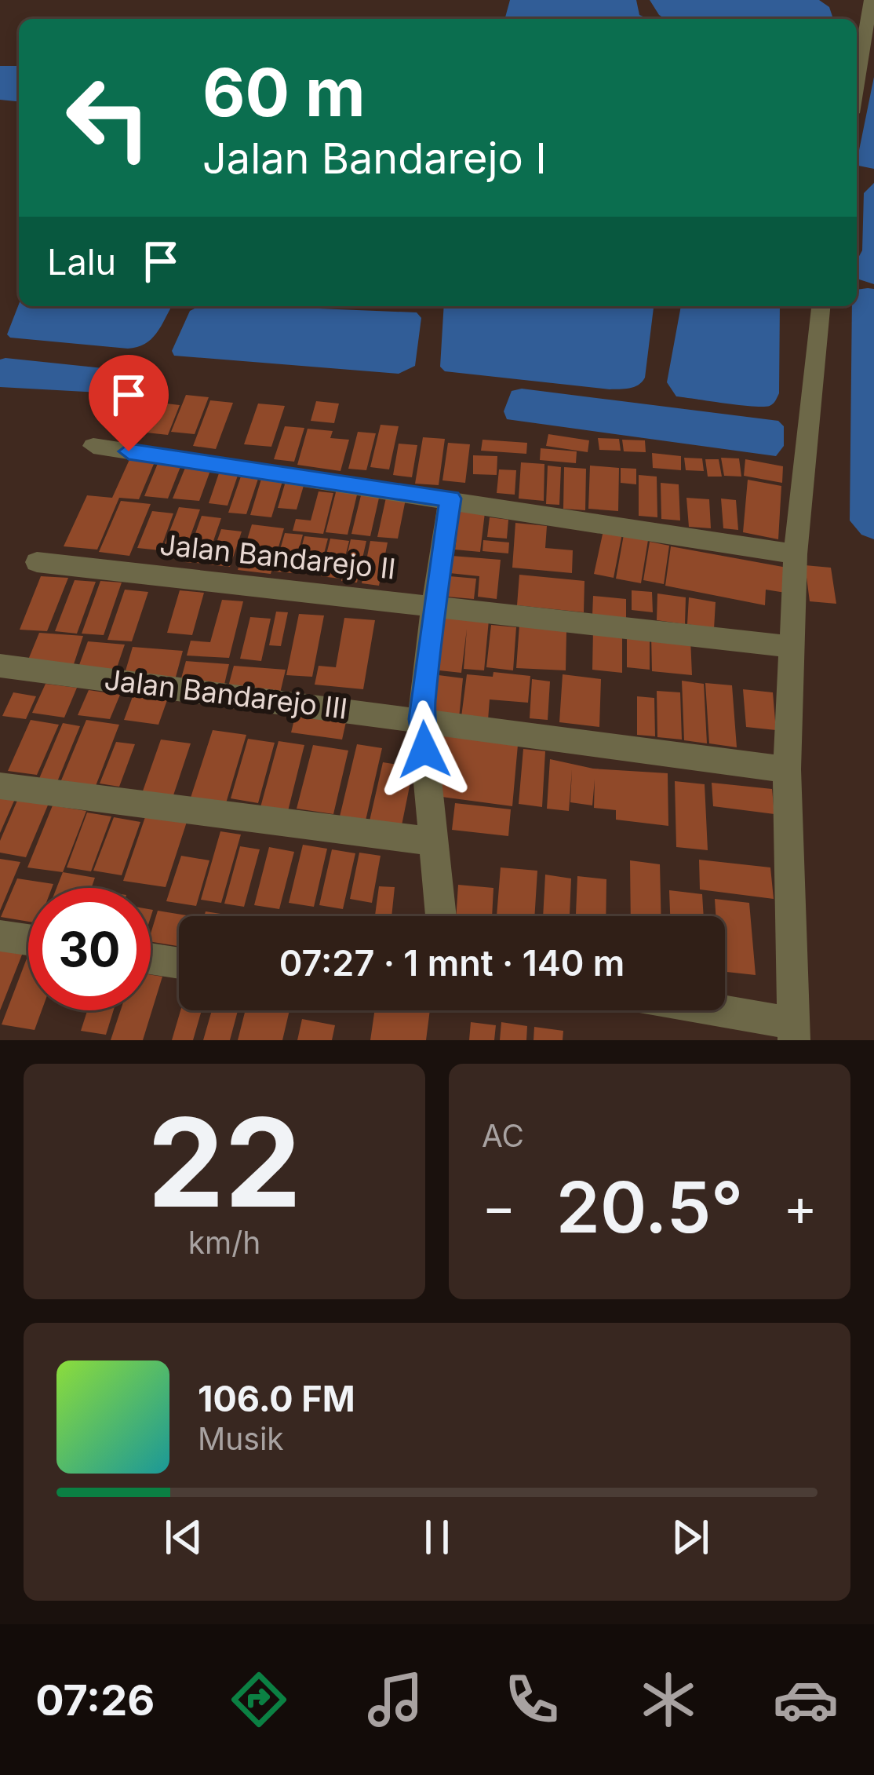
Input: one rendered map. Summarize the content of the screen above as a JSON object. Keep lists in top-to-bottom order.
{
  "streets": {
    "street": ["Jalan Bandarejo II", "Jalan Bandarejo III"]
  },
  "page": {
    "turn": ["60 m", "Jalan Bandarejo I"],
    "then": "Lalu",
    "limit": "30",
    "trip": "07:27 · 1 mnt · 140 m",
    "tile": [
      ["22", "km/h"],
      "AC"
    ],
    "heat": ["−", "20.5°", "+"],
    "song": ["106.0 FM", "Musik"],
    "tabs": "07:26"
  }
}
